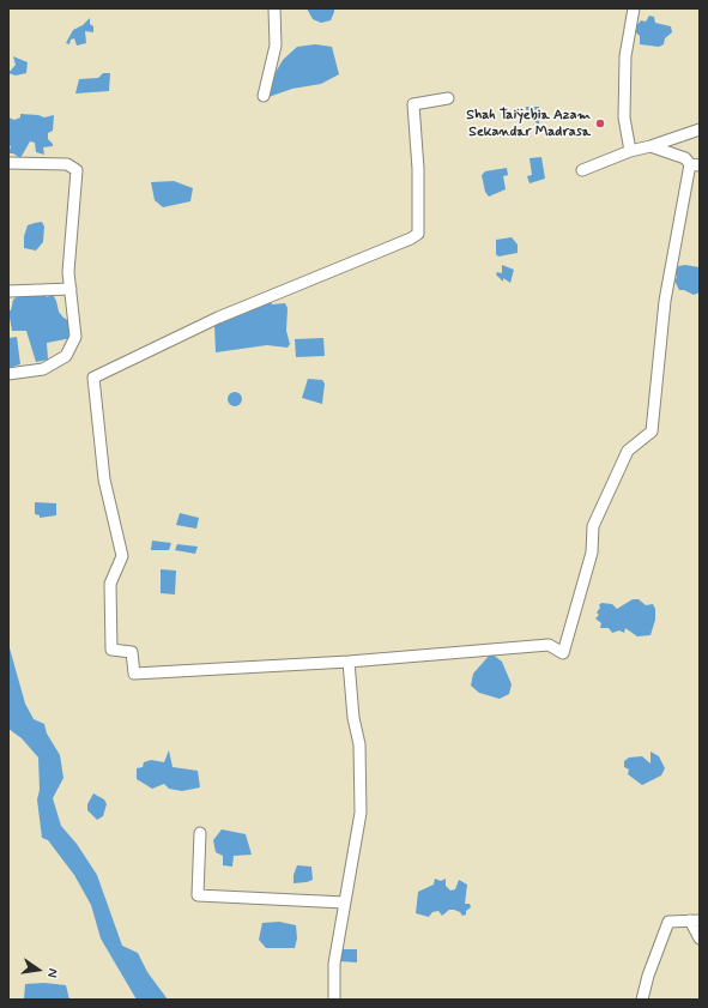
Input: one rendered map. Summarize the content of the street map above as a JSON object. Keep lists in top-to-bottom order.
{
  "places": ["Shah Taiÿebia Azam Sekandar Madrasa"],
  "north": "right"
}
